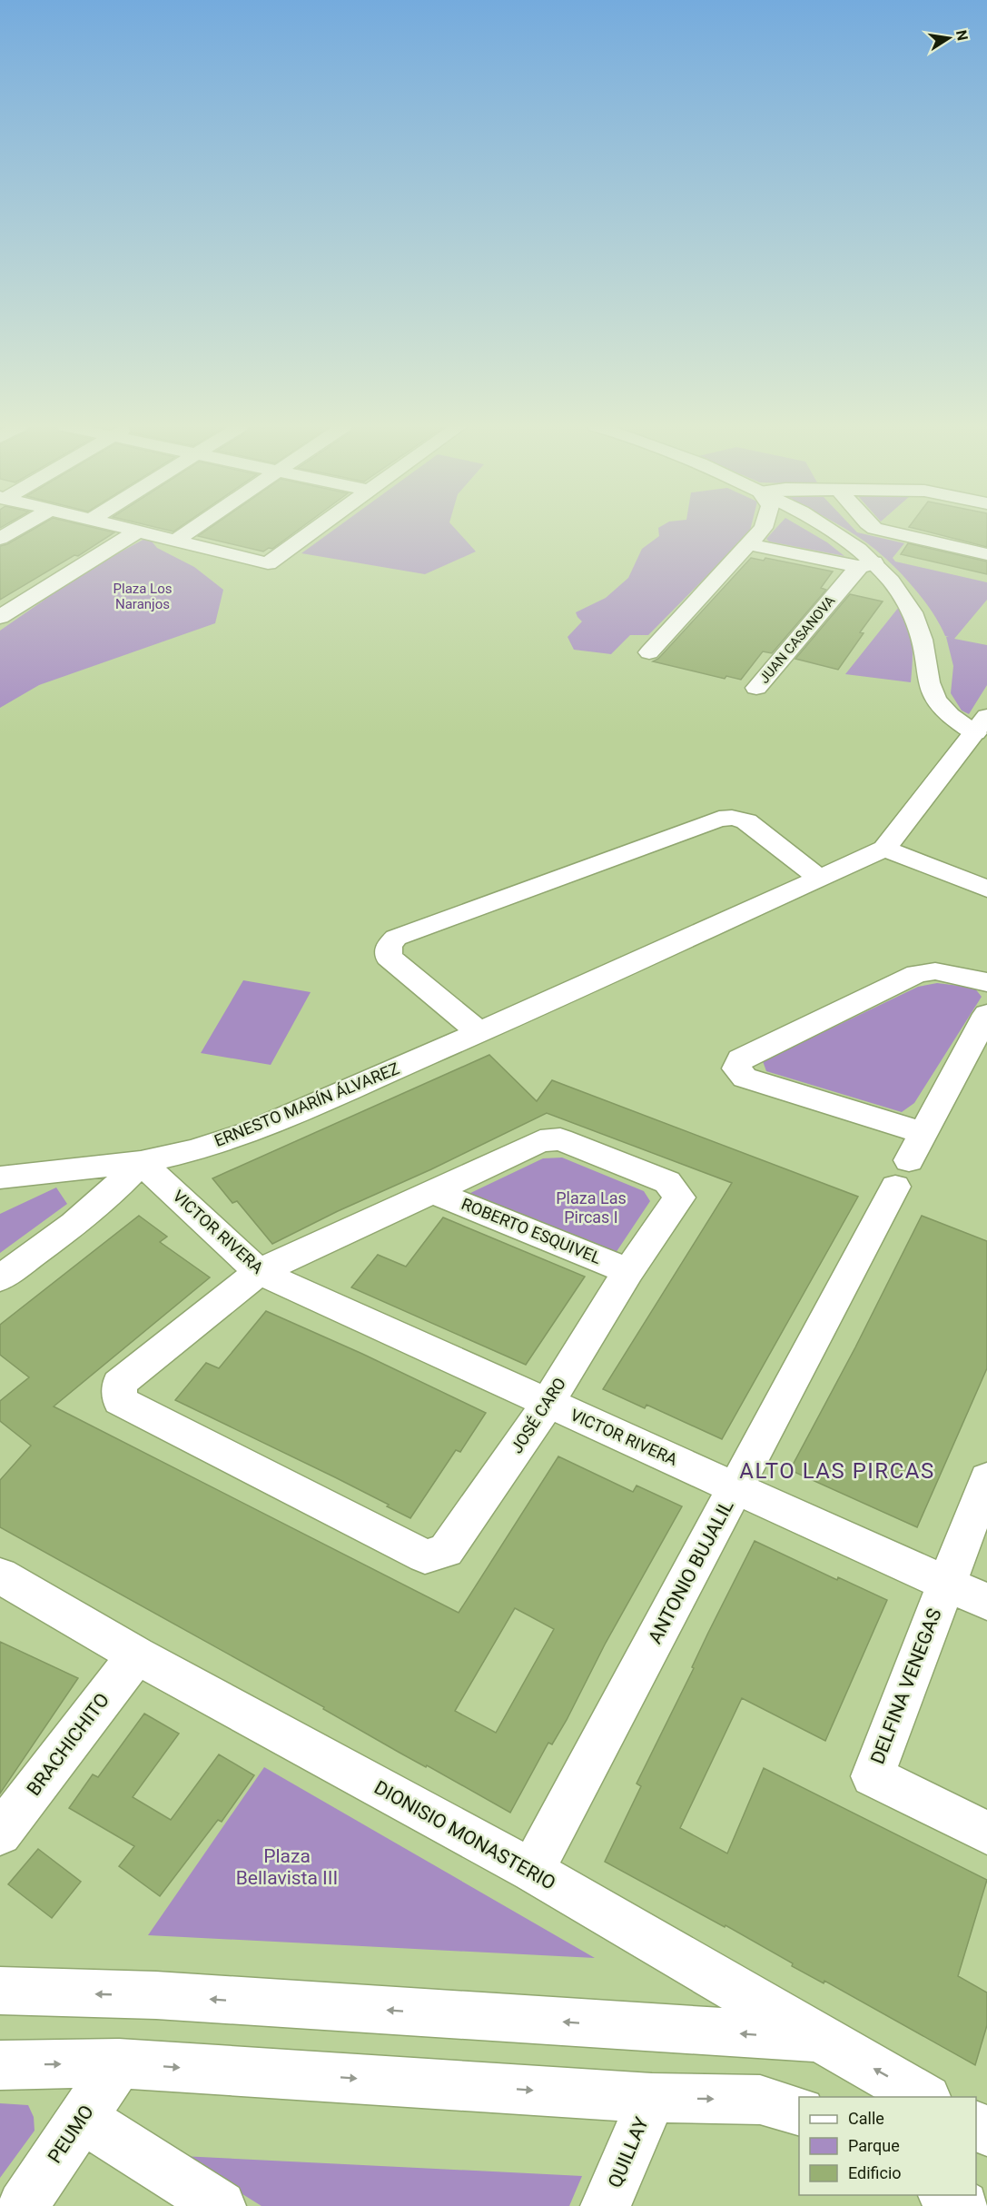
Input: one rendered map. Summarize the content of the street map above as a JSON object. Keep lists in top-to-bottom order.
{
  "streets": {
    "street": [
      "JUAN CASANOVA",
      "ERNESTO MARÍN ÁLVAREZ",
      "ROBERTO ESQUIVEL",
      "VICTOR RIVERA",
      "JOSÉ CARO",
      "ANTONIO BUJALIL",
      "DELFINA VENEGAS",
      "BRACHICHITO",
      "DIONISIO MONASTERIO",
      "PEUMO",
      "QUILLAY"
    ]
  },
  "crossings": [
    ["ERNESTO MARÍN ÁLVAREZ", "VICTOR RIVERA"],
    ["ROBERTO ESQUIVEL", "JOSÉ CARO"],
    ["VICTOR RIVERA", "JOSÉ CARO"],
    ["VICTOR RIVERA", "ANTONIO BUJALIL"],
    ["VICTOR RIVERA", "DELFINA VENEGAS"],
    ["ANTONIO BUJALIL", "DIONISIO MONASTERIO"],
    ["BRACHICHITO", "DIONISIO MONASTERIO"]
  ],
  "districts": ["ALTO LAS PIRCAS"],
  "parks": ["Plaza Los Naranjos", "Plaza Las Pircas I", "Plaza Bellavista III"],
  "legend": ["Calle", "Parque", "Edificio"],
  "north": "right"
}
